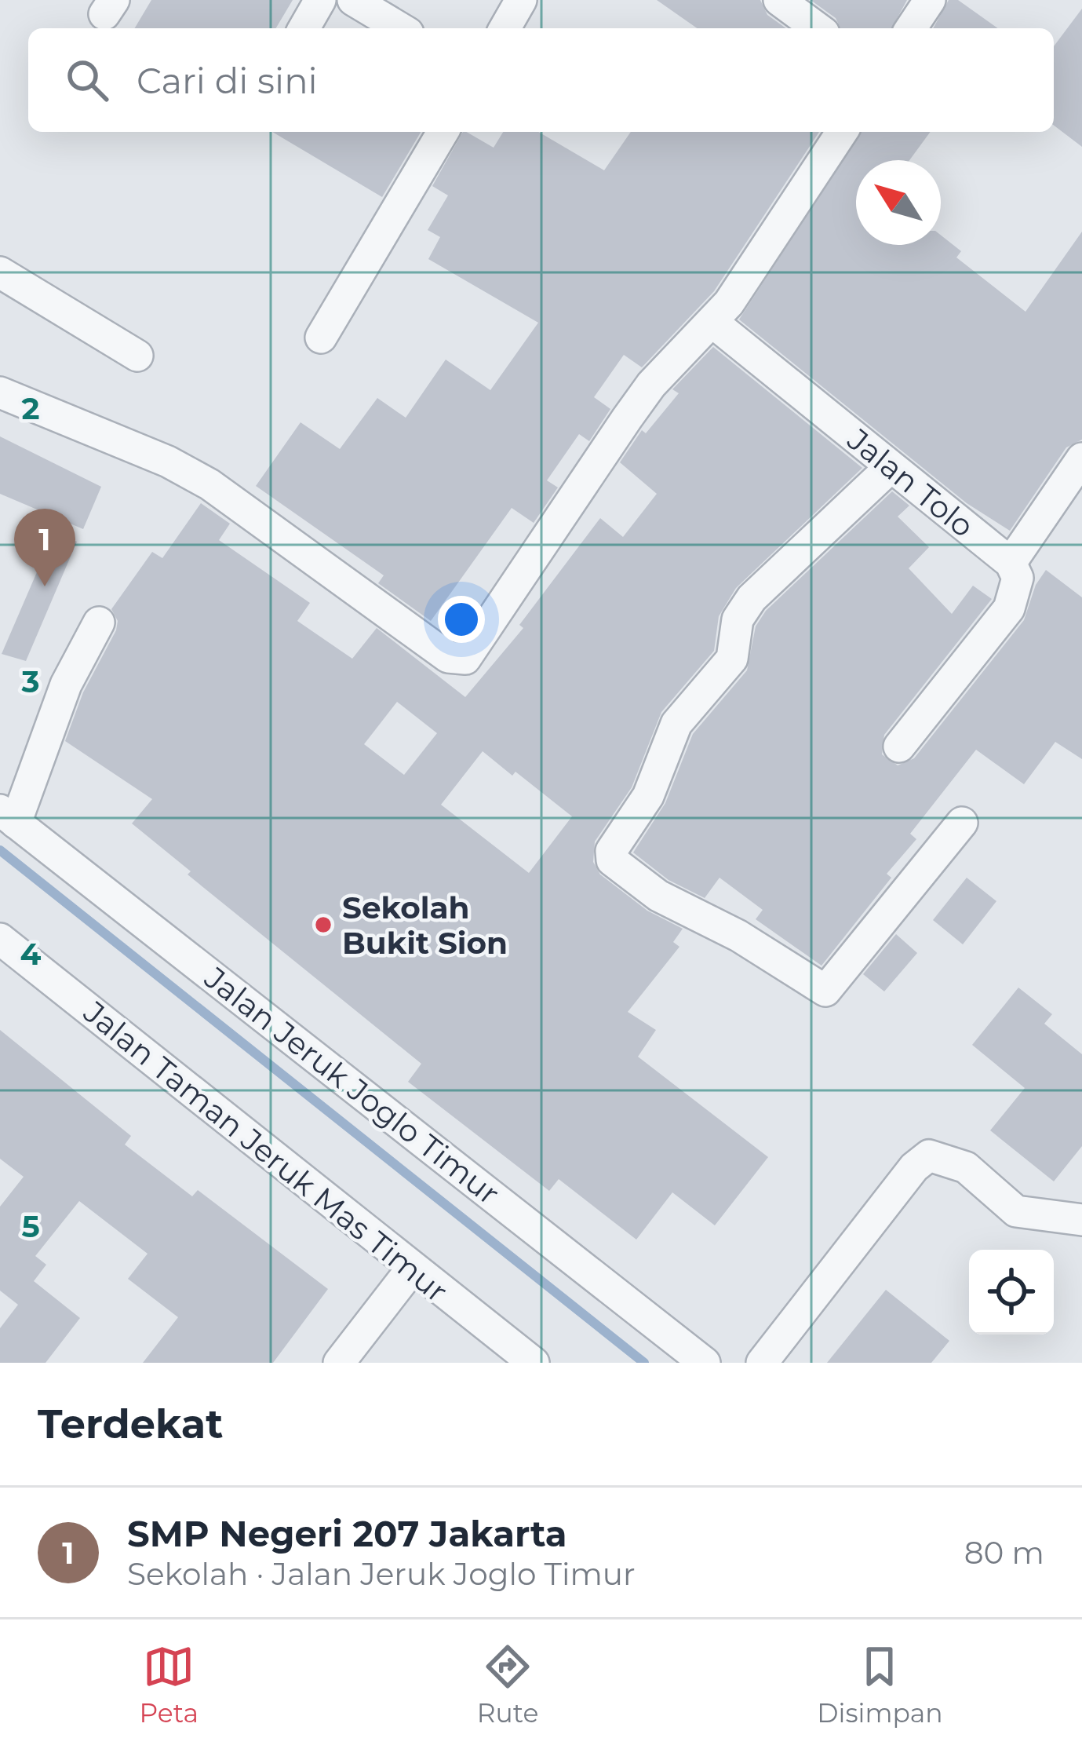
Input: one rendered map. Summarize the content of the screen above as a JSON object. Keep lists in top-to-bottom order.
{
  "streets": {
    "street": ["Jalan Tolo", "Jalan Jeruk Joglo Timur", "Jalan Taman Jeruk Mas Timur"]
  },
  "places": ["Sekolah Bukit Sion"],
  "north": "top left",
  "page": {
    "search": "Cari di sini",
    "pins": "1",
    "heading": "Terdekat",
    "list": [
      {
        "mark": "1",
        "name": "SMP Negeri 207 Jakarta",
        "note": "Sekolah · Jalan Jeruk Joglo Timur",
        "value": "80 m"
      }
    ],
    "nav": ["Peta", "Rute", "Disimpan"]
  },
  "grid": {
    "rows": [
      "2",
      "3",
      "4",
      "5"
    ]
  }
}
